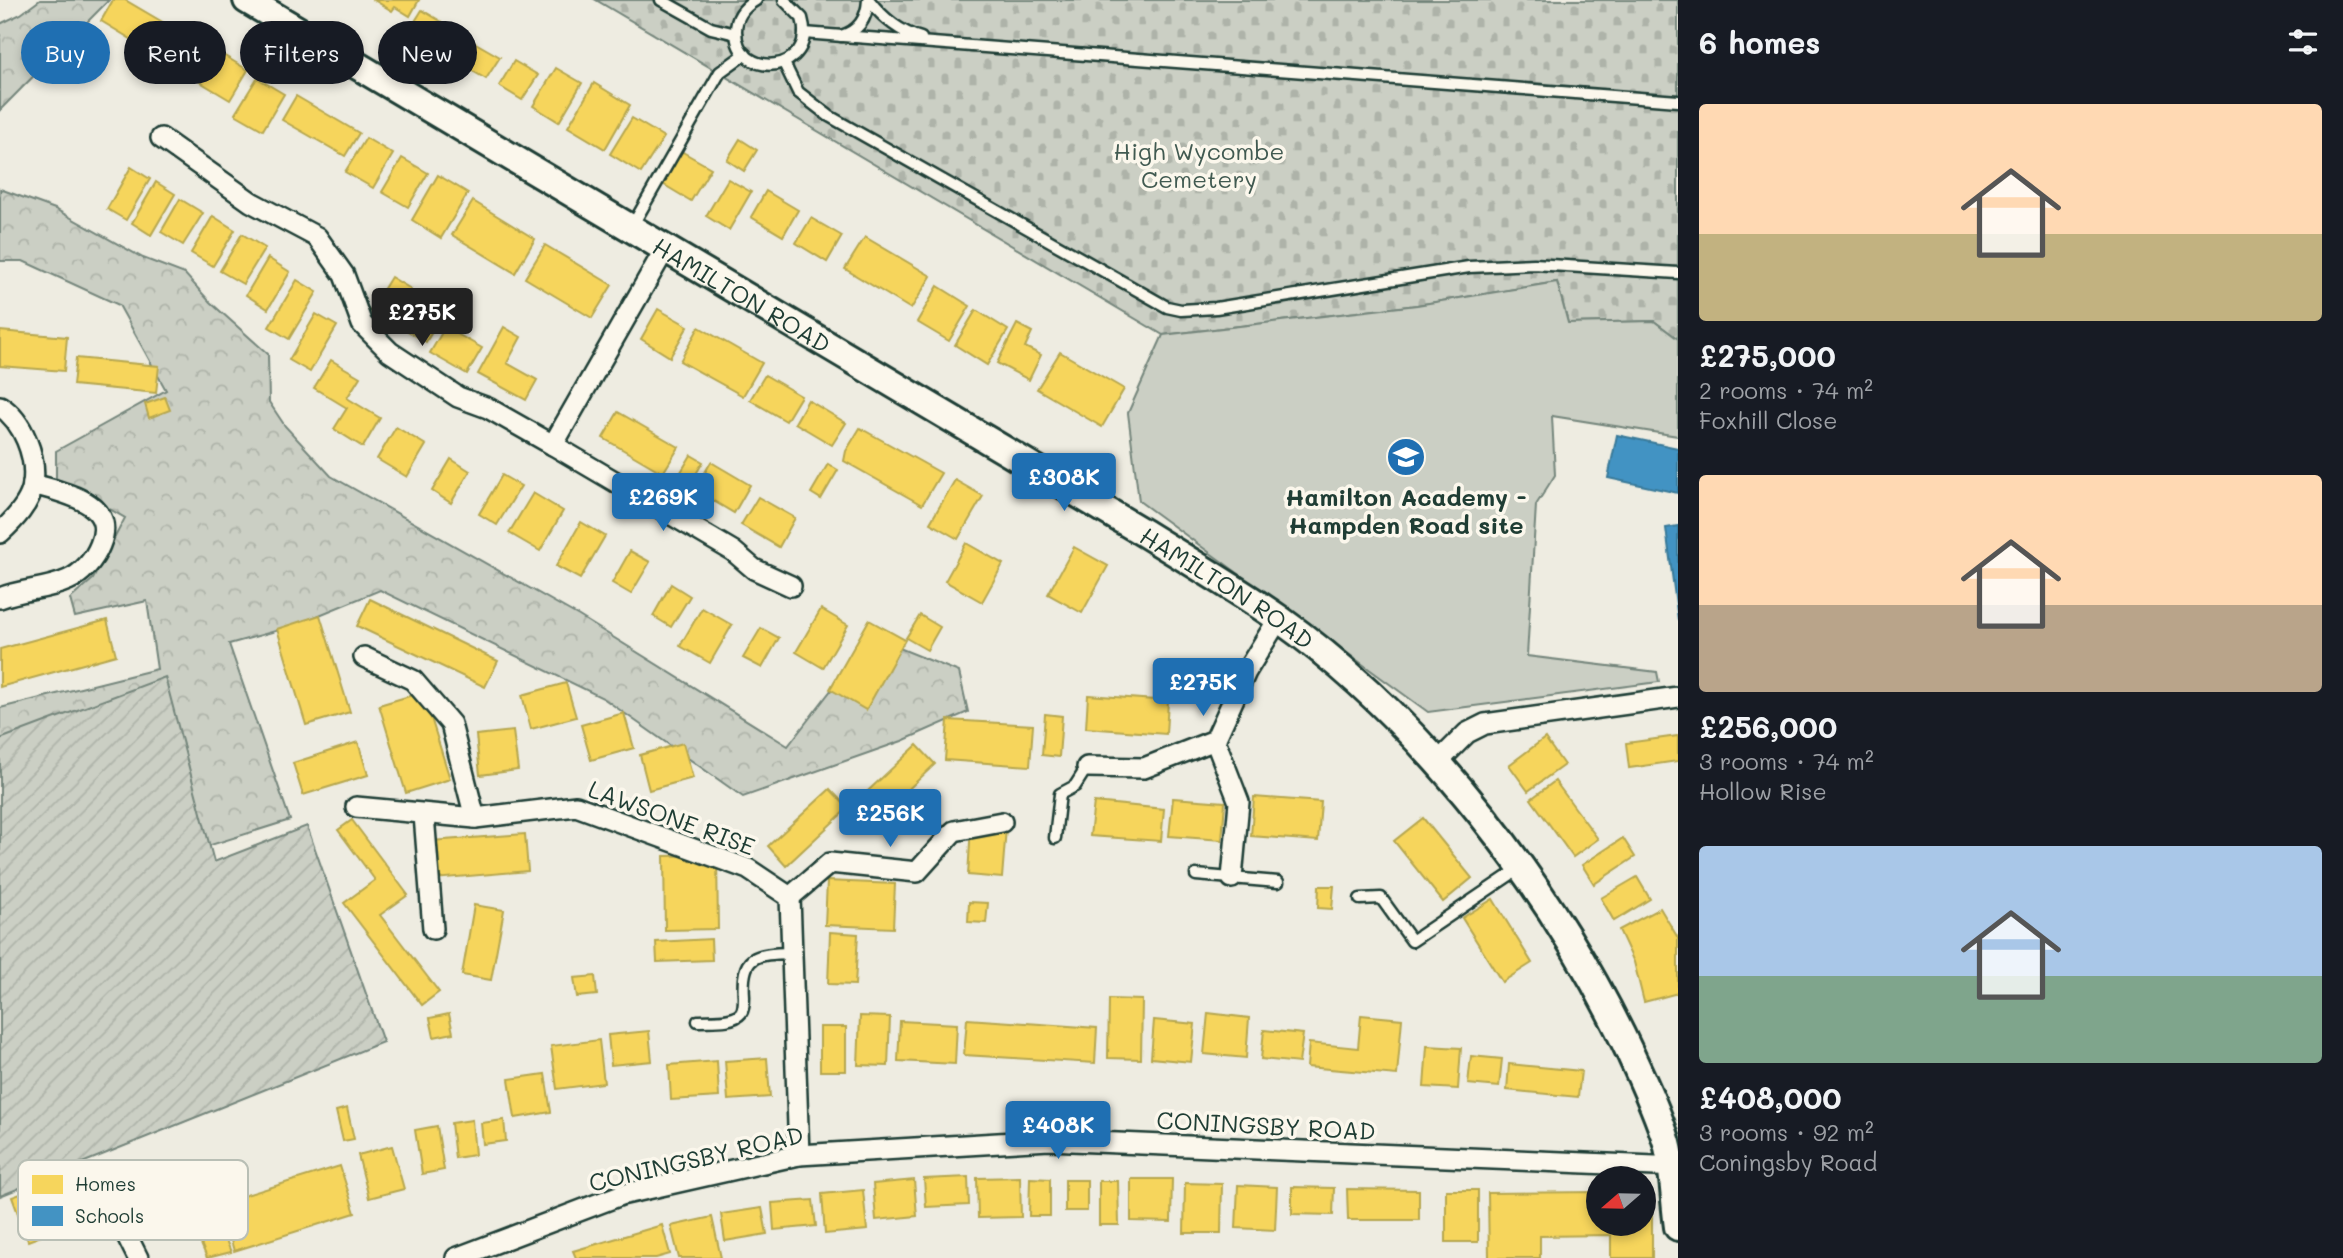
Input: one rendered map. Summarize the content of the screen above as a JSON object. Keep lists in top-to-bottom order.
{
  "streets": {
    "street": ["HAMILTON ROAD", "LAWSONE RISE", "CONINGSBY ROAD"]
  },
  "crossings": [
    ["HAMILTON ROAD", "CONINGSBY ROAD"]
  ],
  "parks": ["High Wycombe Cemetery"],
  "places": {
    "school or university": ["Hamilton Academy - Hampden Road site"]
  },
  "legend": ["Homes", "Schools"],
  "north": "left",
  "page": {
    "heading": "6 homes",
    "chip": [
      "Buy",
      "Rent",
      "Filters",
      "New"
    ],
    "list": [
      {
        "name": "£275,000",
        "note": "2 rooms · 74 m² · Foxhill Close"
      },
      {
        "name": "£256,000",
        "note": "3 rooms · 74 m² · Hollow Rise"
      },
      {
        "name": "£408,000",
        "note": "3 rooms · 92 m² · Coningsby Road"
      }
    ],
    "price": [
      "£275K",
      "£308K",
      "£269K",
      "£275K",
      "£256K",
      "£408K"
    ]
  }
}
